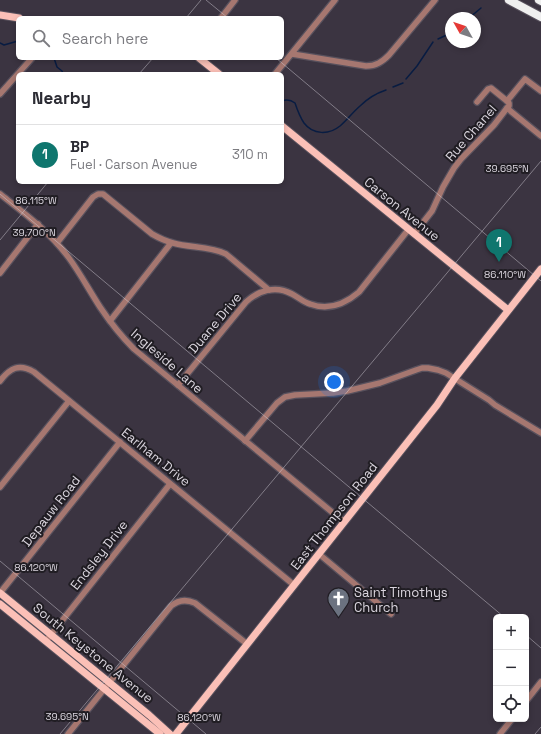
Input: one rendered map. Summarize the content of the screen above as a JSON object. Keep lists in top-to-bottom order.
{
  "streets": {
    "main road": ["Carson Avenue", "East Thompson Road", "South Keystone Avenue"],
    "street": [
      "Rue Chanel",
      "Duane Drive",
      "Ingleside Lane",
      "Earlham Drive",
      "Depauw Road",
      "Endsley Drive"
    ]
  },
  "crossings": [
    ["Rue Chanel", "Carson Avenue"],
    ["Carson Avenue", "East Thompson Road"],
    ["Duane Drive", "Ingleside Lane"],
    ["Ingleside Lane", "East Thompson Road"],
    ["Earlham Drive", "Depauw Road"],
    ["Earlham Drive", "East Thompson Road"],
    ["Earlham Drive", "Endsley Drive"],
    ["Depauw Road", "South Keystone Avenue"],
    ["Endsley Drive", "South Keystone Avenue"]
  ],
  "places": {
    "church": ["Saint Timothys Church"]
  },
  "north": "top left",
  "page": {
    "search": "Search here",
    "heading": "Nearby",
    "list": [
      {
        "mark": "1",
        "name": "BP",
        "note": "Fuel · Carson Avenue",
        "value": "310 m"
      }
    ],
    "pins": "1",
    "map_buttons": ["+", "−"]
  },
  "coordinates": [
    "39.695°N",
    "86.115°W",
    "39.700°N",
    "86.110°W",
    "86.120°W"
  ]
}
